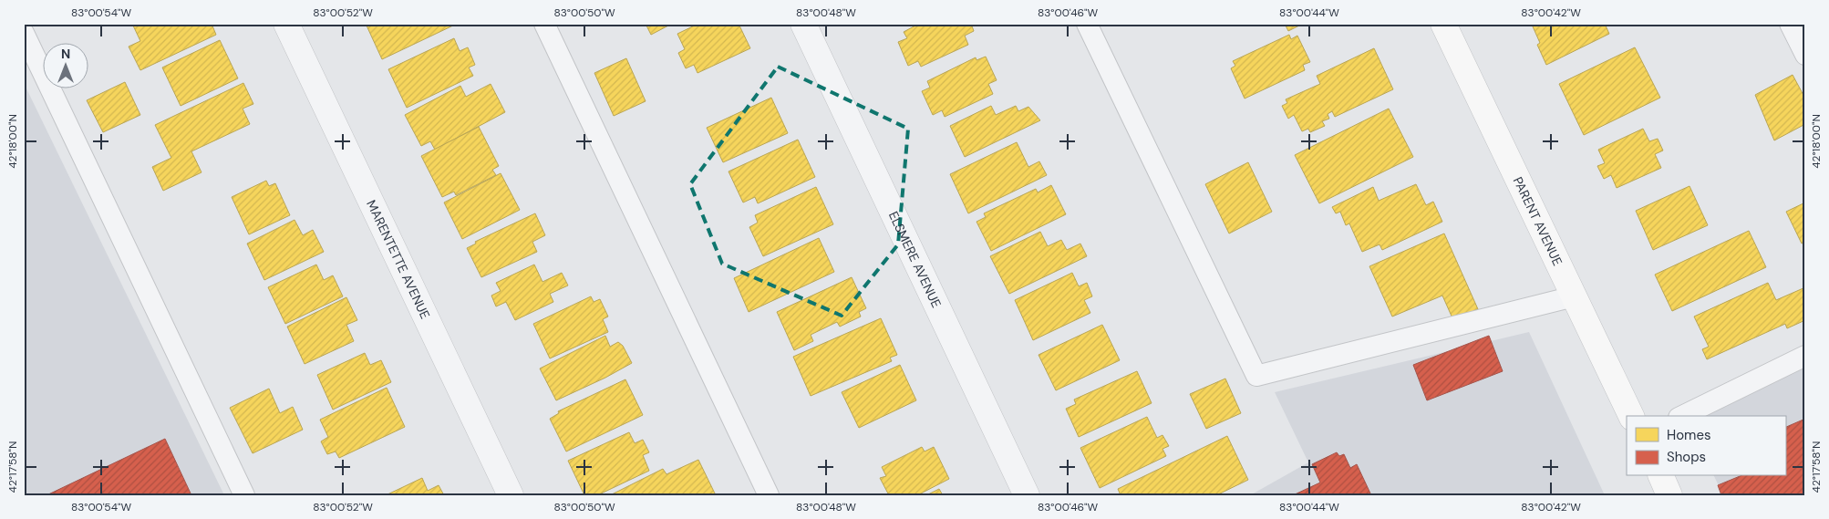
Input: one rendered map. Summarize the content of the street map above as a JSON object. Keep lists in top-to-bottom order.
{
  "streets": {
    "street": ["PARENT AVENUE", "MARENTETTE AVENUE", "ELSMERE AVENUE"]
  },
  "legend": ["Homes", "Shops"],
  "north": "top",
  "coordinates": [
    "83°00'54\"W",
    "83°00'52\"W",
    "83°00'50\"W",
    "83°00'48\"W",
    "83°00'46\"W",
    "83°00'44\"W",
    "83°00'42\"W",
    "42°18'00\"N",
    "42°17'58\"N"
  ]
}
